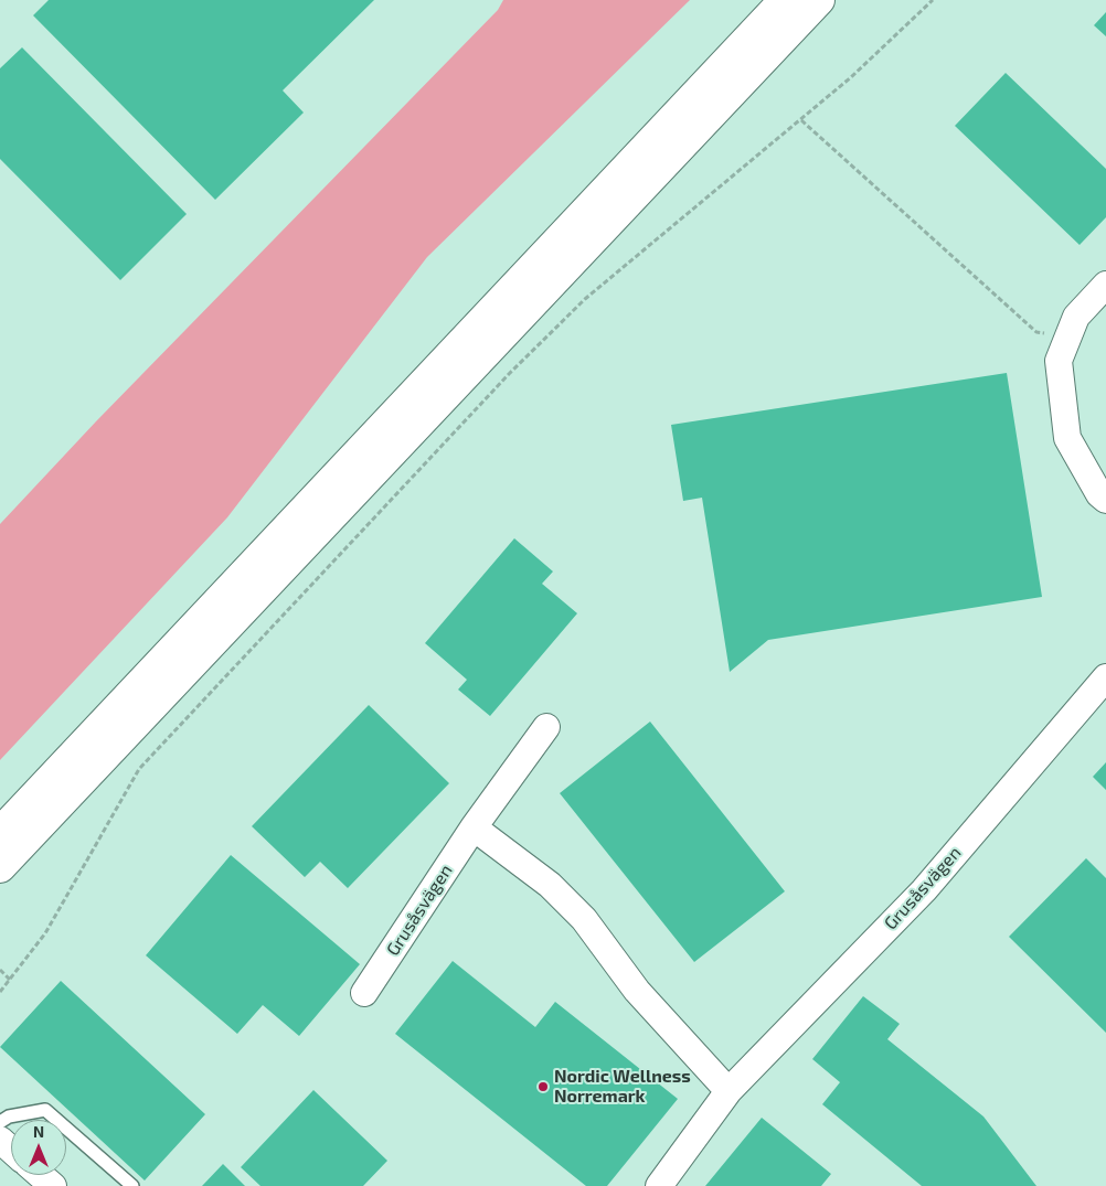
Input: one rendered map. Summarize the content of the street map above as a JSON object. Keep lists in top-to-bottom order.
{
  "streets": {
    "street": ["Grusåsvägen"]
  },
  "places": ["Nordic Wellness Norremark"],
  "north": "top"
}
